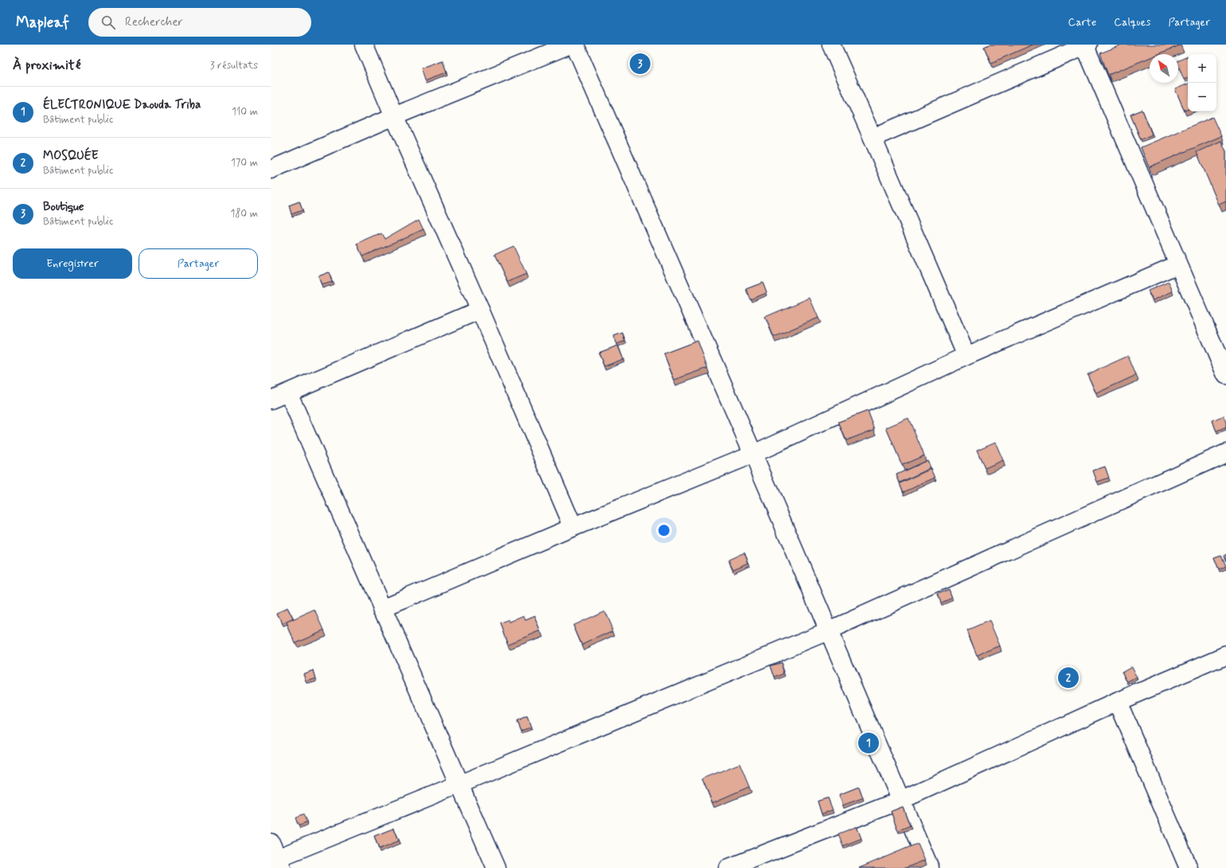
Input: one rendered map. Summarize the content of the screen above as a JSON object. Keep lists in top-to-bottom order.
{
  "north": "top left",
  "page": {
    "header": "Mapleaf",
    "search": "Rechercher",
    "nav": ["Carte", "Calques", "Partager"],
    "heading": ["À proximité", "3 résultats"],
    "pins": ["3", "2", "1"],
    "map_buttons": ["+", "−"],
    "list": [
      {
        "mark": "1",
        "name": "ÉLECTRONIQUE Daouda Triba",
        "note": "Bâtiment public",
        "value": "110 m"
      },
      {
        "mark": "2",
        "name": "MOSQUÉE",
        "note": "Bâtiment public",
        "value": "170 m"
      },
      {
        "mark": "3",
        "name": "Boutique",
        "note": "Bâtiment public",
        "value": "180 m"
      }
    ],
    "buttons": ["Enregistrer", "Partager"]
  }
}
